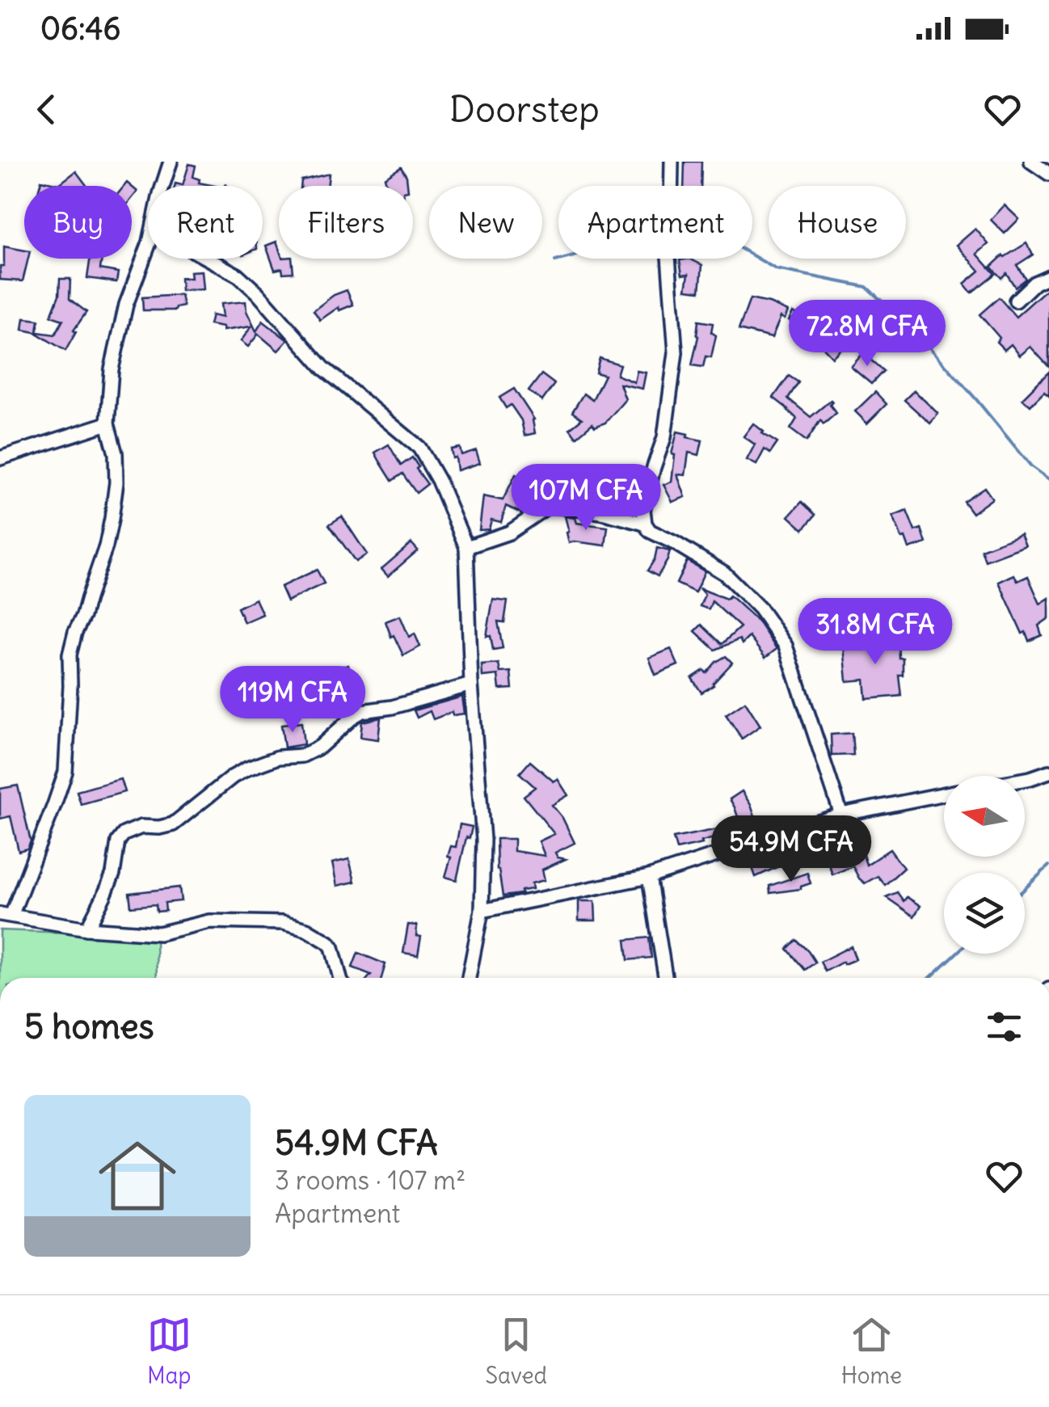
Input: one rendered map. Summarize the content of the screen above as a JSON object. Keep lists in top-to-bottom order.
{
  "north": "left",
  "page": {
    "status": "06:46",
    "header": "Doorstep",
    "chip": [
      "Buy",
      "Rent",
      "Filters",
      "New",
      "Apartment",
      "House"
    ],
    "price": [
      "72.8M CFA",
      "107M CFA",
      "31.8M CFA",
      "119M CFA",
      "54.9M CFA"
    ],
    "heading": "5 homes",
    "list": [
      {
        "name": "54.9M CFA",
        "note": "3 rooms · 107 m² · Apartment"
      }
    ],
    "tabs": ["Map", "Saved", "Home"]
  }
}
